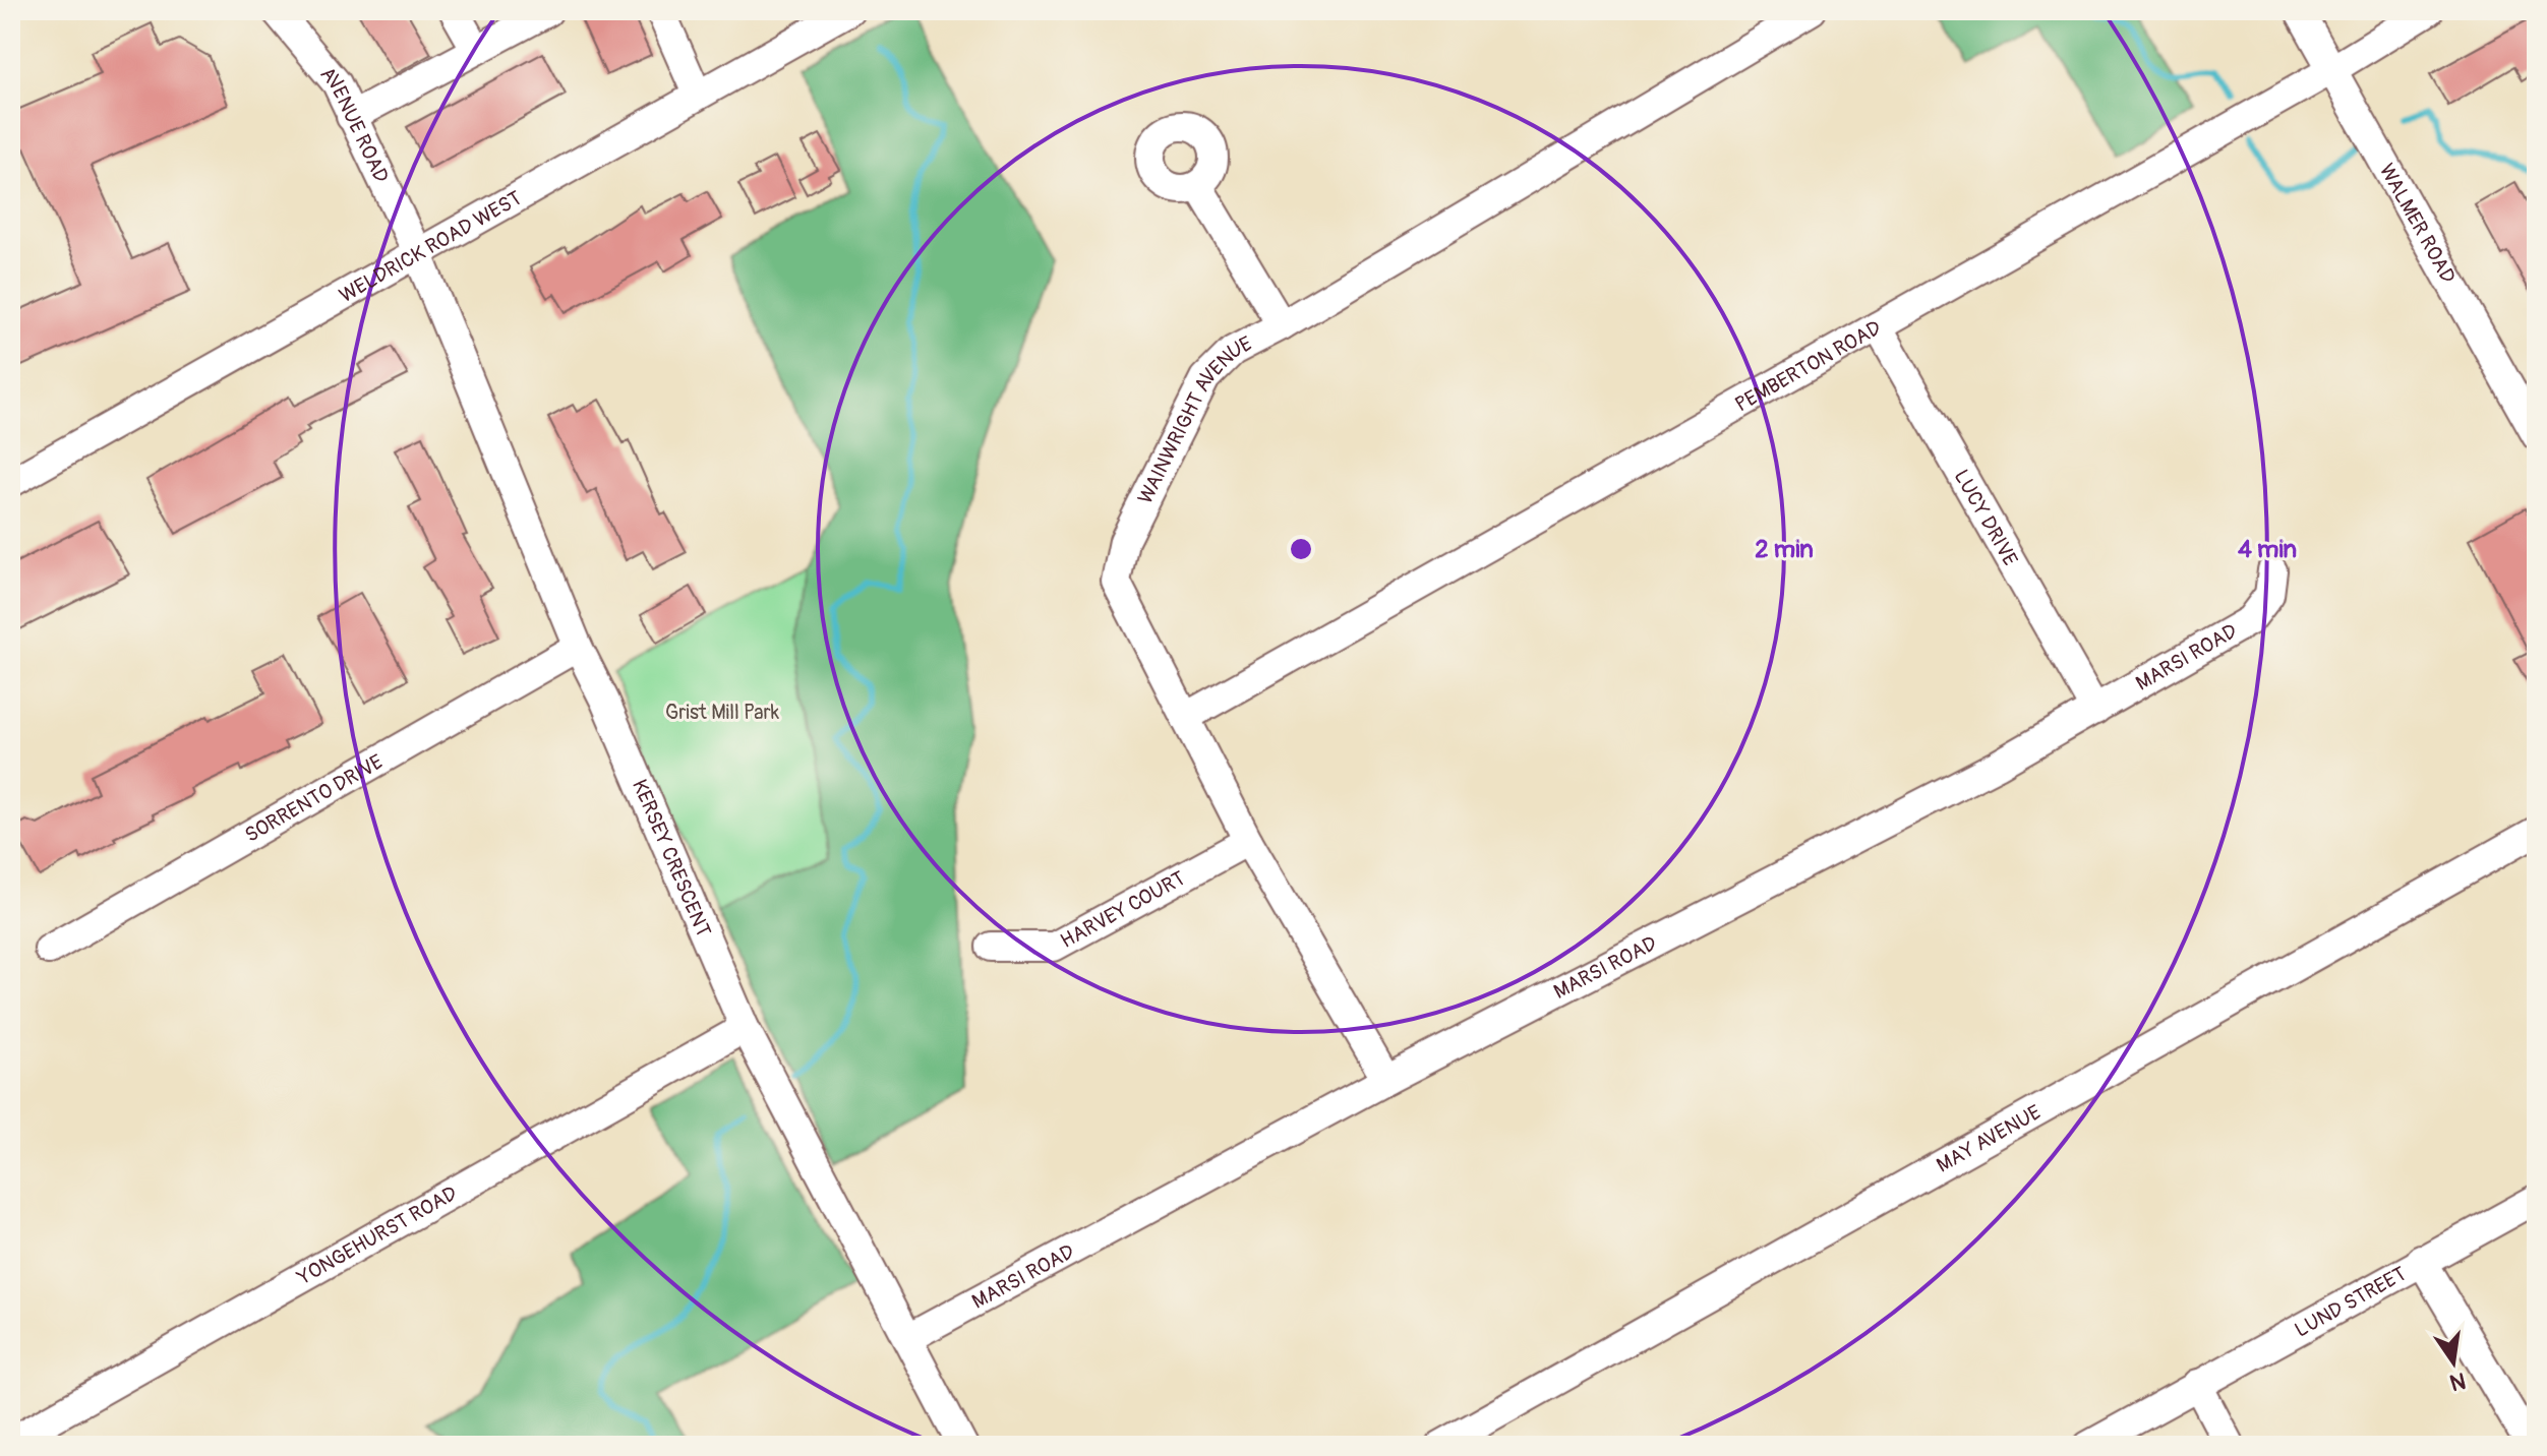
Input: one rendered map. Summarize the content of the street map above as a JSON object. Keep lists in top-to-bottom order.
{
  "streets": {
    "street": [
      "AVENUE ROAD",
      "WALMER ROAD",
      "WELDRICK ROAD WEST",
      "PEMBERTON ROAD",
      "WAINWRIGHT AVENUE",
      "LUCY DRIVE",
      "MARSI ROAD",
      "SORRENTO DRIVE",
      "KERSEY CRESCENT",
      "HARVEY COURT",
      "MAY AVENUE",
      "YONGEHURST ROAD",
      "LUND STREET"
    ]
  },
  "crossings": [
    ["AVENUE ROAD", "WELDRICK ROAD WEST"],
    ["AVENUE ROAD", "KERSEY CRESCENT"],
    ["WALMER ROAD", "PEMBERTON ROAD"],
    ["WELDRICK ROAD WEST", "KERSEY CRESCENT"],
    ["PEMBERTON ROAD", "WAINWRIGHT AVENUE"],
    ["PEMBERTON ROAD", "LUCY DRIVE"],
    ["WAINWRIGHT AVENUE", "MARSI ROAD"],
    ["WAINWRIGHT AVENUE", "HARVEY COURT"],
    ["LUCY DRIVE", "MARSI ROAD"],
    ["MARSI ROAD", "KERSEY CRESCENT"],
    ["SORRENTO DRIVE", "KERSEY CRESCENT"],
    ["KERSEY CRESCENT", "YONGEHURST ROAD"]
  ],
  "parks": ["Grist Mill Park"],
  "north": "bottom",
  "rings": ["2 min", "4 min"]
}
